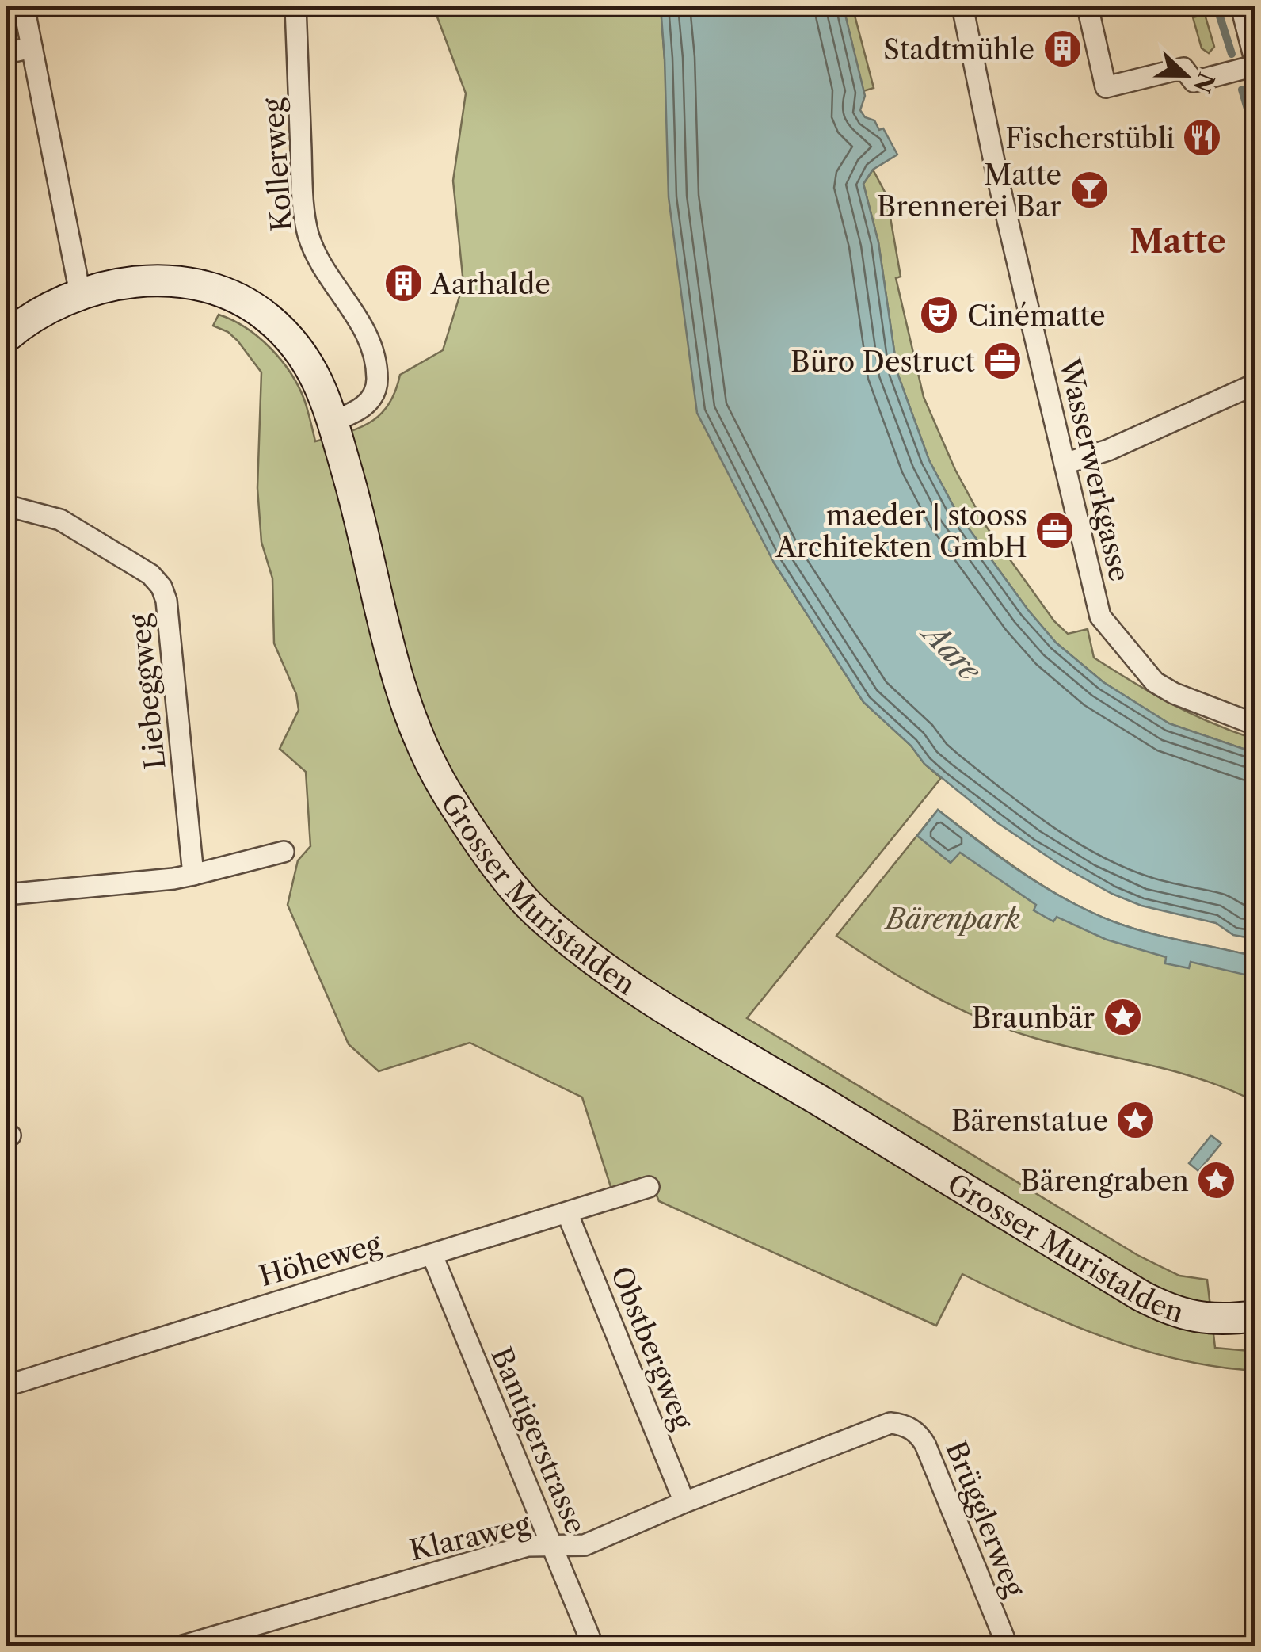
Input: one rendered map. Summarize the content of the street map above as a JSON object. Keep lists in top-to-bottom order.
{
  "streets": {
    "main road": ["Grosser Muristalden"],
    "street": [
      "Kollerweg",
      "Wasserwerkgasse",
      "Liebeggweg",
      "Höheweg",
      "Obstbergweg",
      "Bantigerstrasse",
      "Brügglerweg",
      "Klaraweg"
    ]
  },
  "crossings": [
    ["Kollerweg", "Grosser Muristalden"],
    ["Höheweg", "Obstbergweg"],
    ["Höheweg", "Bantigerstrasse"],
    ["Obstbergweg", "Klaraweg"],
    ["Bantigerstrasse", "Klaraweg"],
    ["Brügglerweg", "Klaraweg"]
  ],
  "districts": ["Matte"],
  "water": ["Aare"],
  "parks": ["Bärenpark"],
  "places": {
    "building": ["Stadtmühle", "Aarhalde"],
    "restaurant": ["Fischerstübli"],
    "bar": ["Matte Brennerei Bar"],
    "theatre": ["Cinématte"],
    "office": ["Büro Destruct", "maeder | stooss Architekten GmbH"],
    "place": ["Braunbär", "Bärenstatue", "Bärengraben"]
  },
  "north": "right"
}
